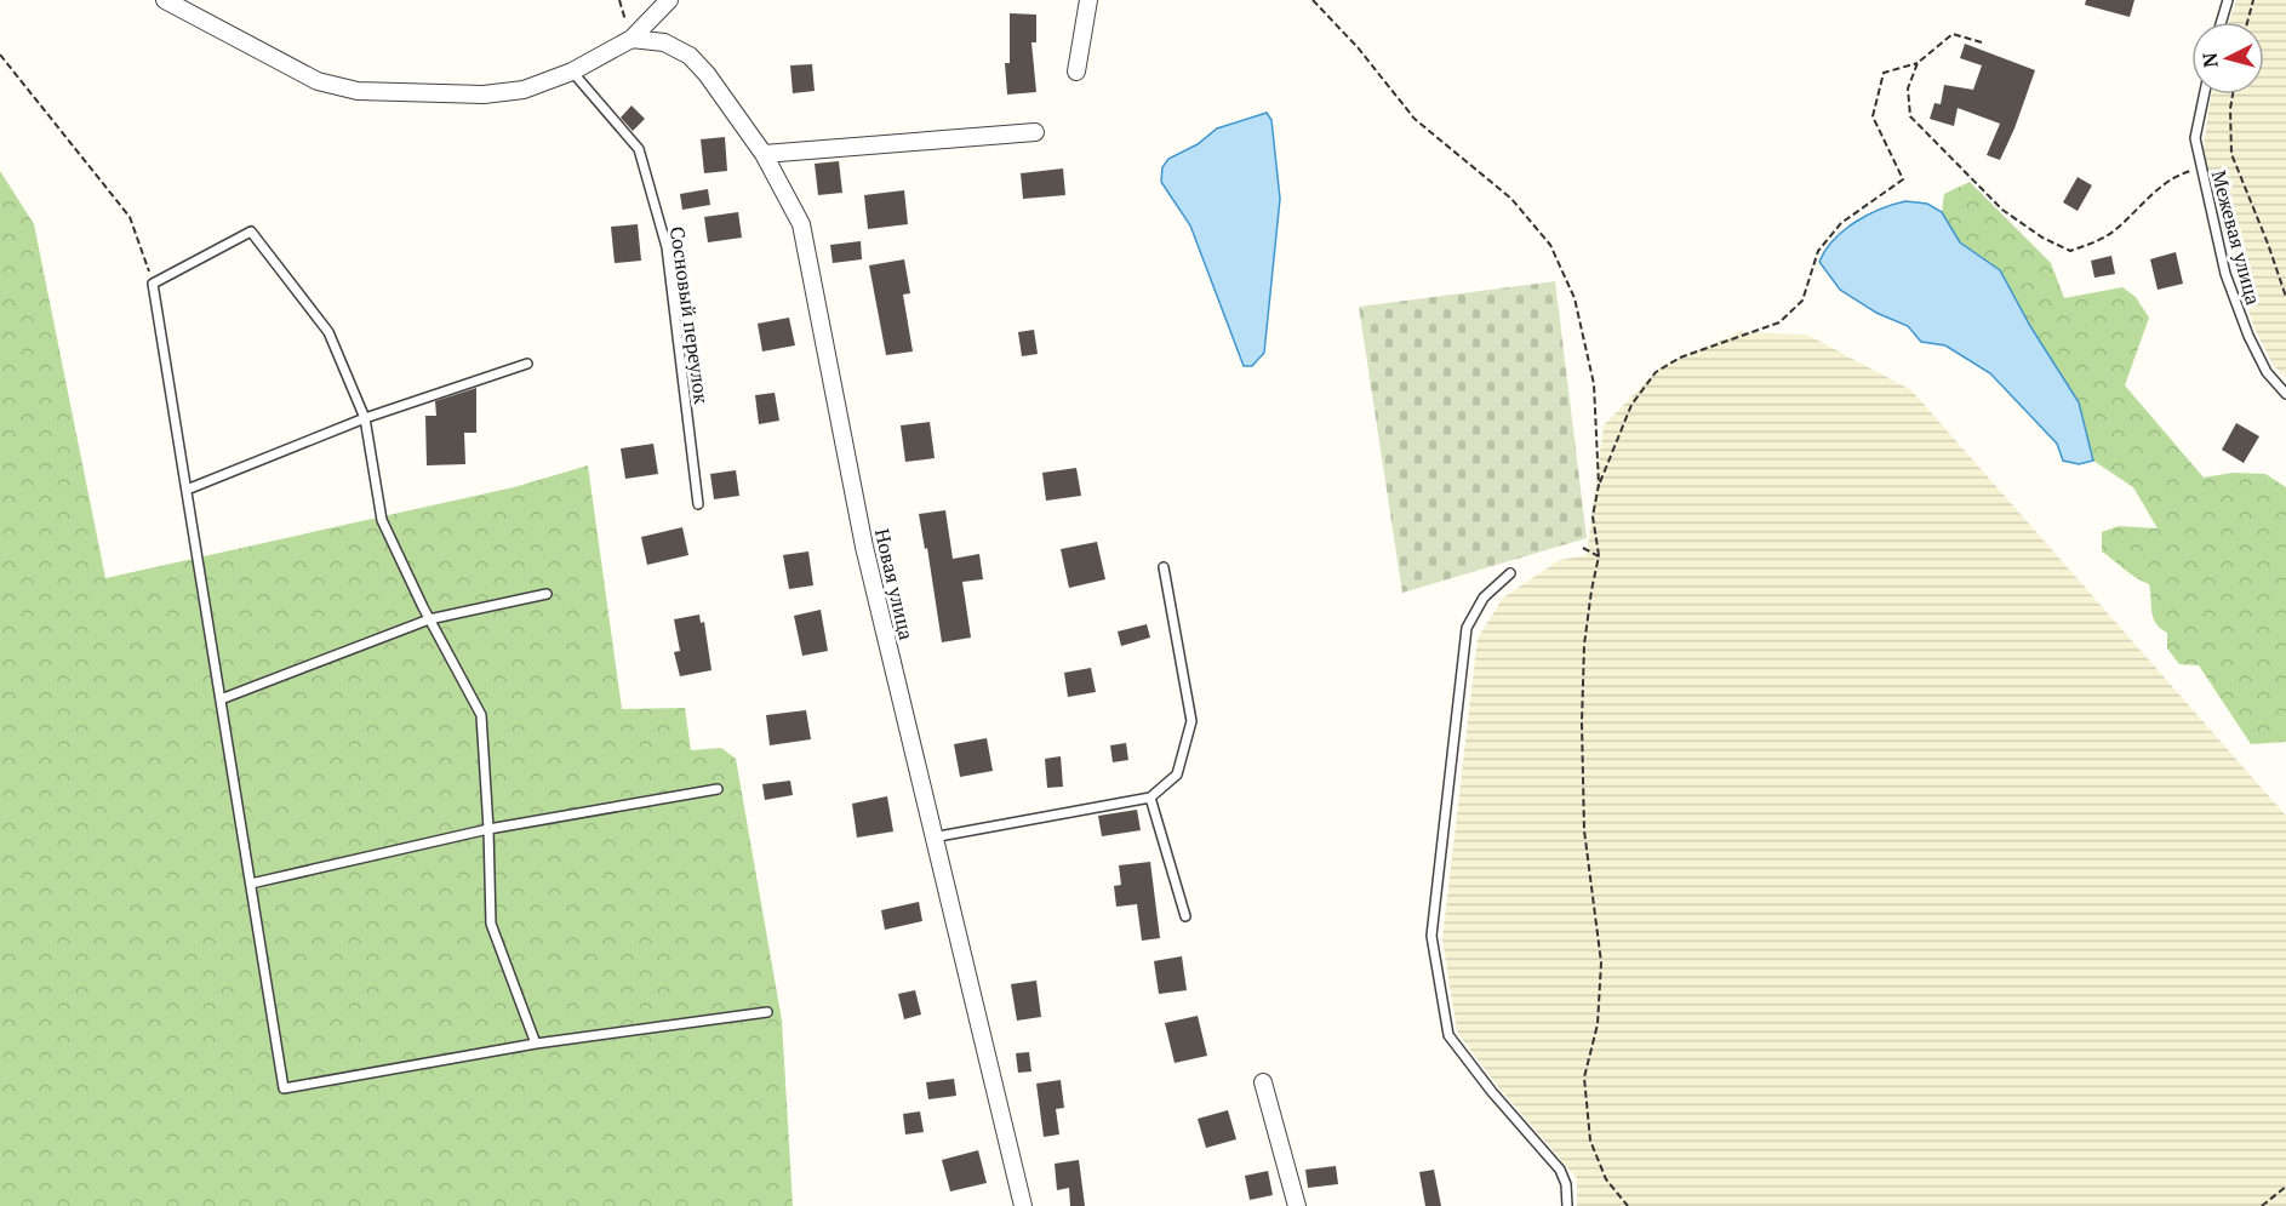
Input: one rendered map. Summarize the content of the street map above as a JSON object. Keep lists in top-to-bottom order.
{
  "streets": {
    "street": ["Новая улица"],
    "lane": ["Межевая улица", "Сосновый переулок"]
  },
  "north": "left"
}
